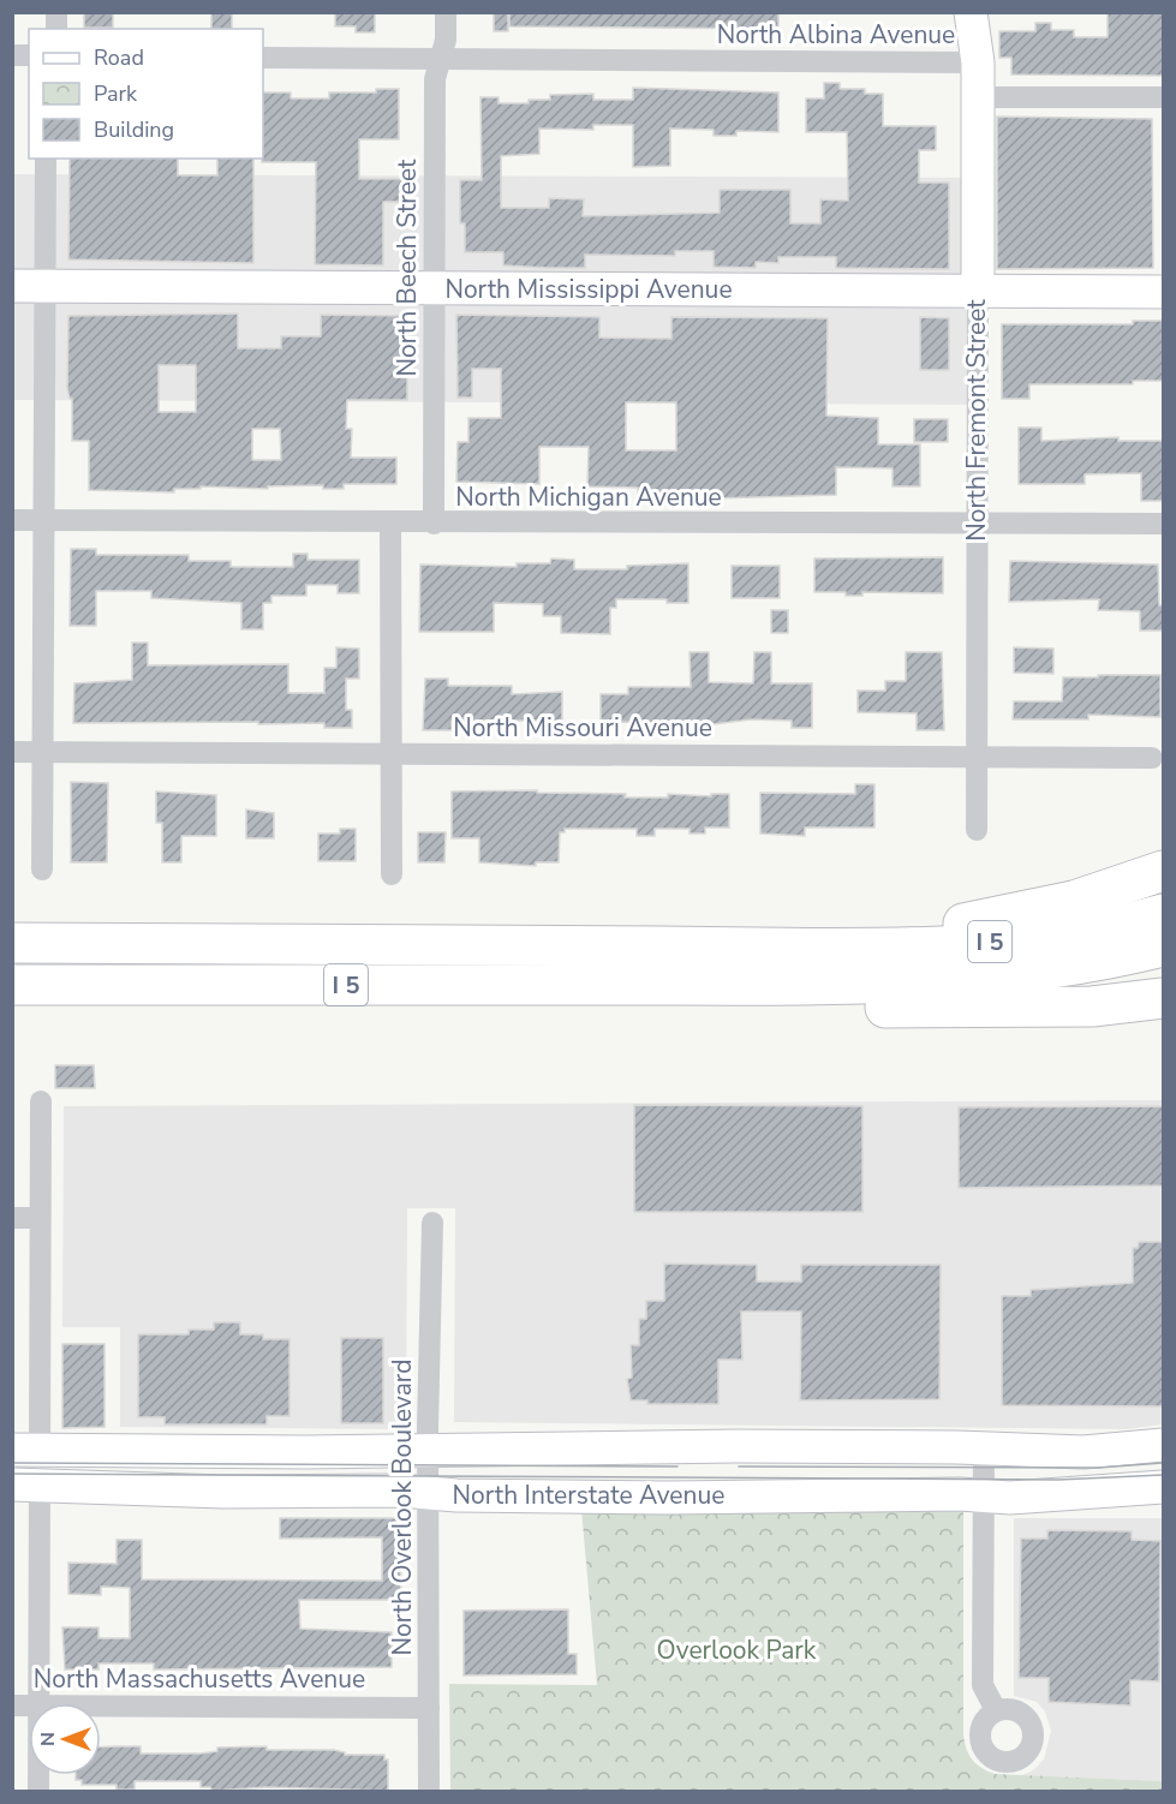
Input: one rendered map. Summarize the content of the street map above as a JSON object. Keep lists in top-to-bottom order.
{
  "streets": {
    "highway": ["I 5"],
    "street": [
      "North Albina Avenue",
      "North Beech Street",
      "North Mississippi Avenue",
      "North Fremont Street",
      "North Michigan Avenue",
      "North Missouri Avenue",
      "North Interstate Avenue",
      "North Overlook Boulevard",
      "North Massachusetts Avenue"
    ]
  },
  "crossings": [
    ["North Albina Avenue", "North Beech Street"],
    ["North Albina Avenue", "North Fremont Street"],
    ["North Beech Street", "North Mississippi Avenue"],
    ["North Beech Street", "North Michigan Avenue"],
    ["North Mississippi Avenue", "North Fremont Street"],
    ["North Fremont Street", "North Michigan Avenue"],
    ["North Fremont Street", "North Missouri Avenue"],
    ["North Interstate Avenue", "North Overlook Boulevard"],
    ["North Overlook Boulevard", "North Massachusetts Avenue"]
  ],
  "parks": ["Overlook Park"],
  "legend": ["Road", "Park", "Building"],
  "north": "left"
}
